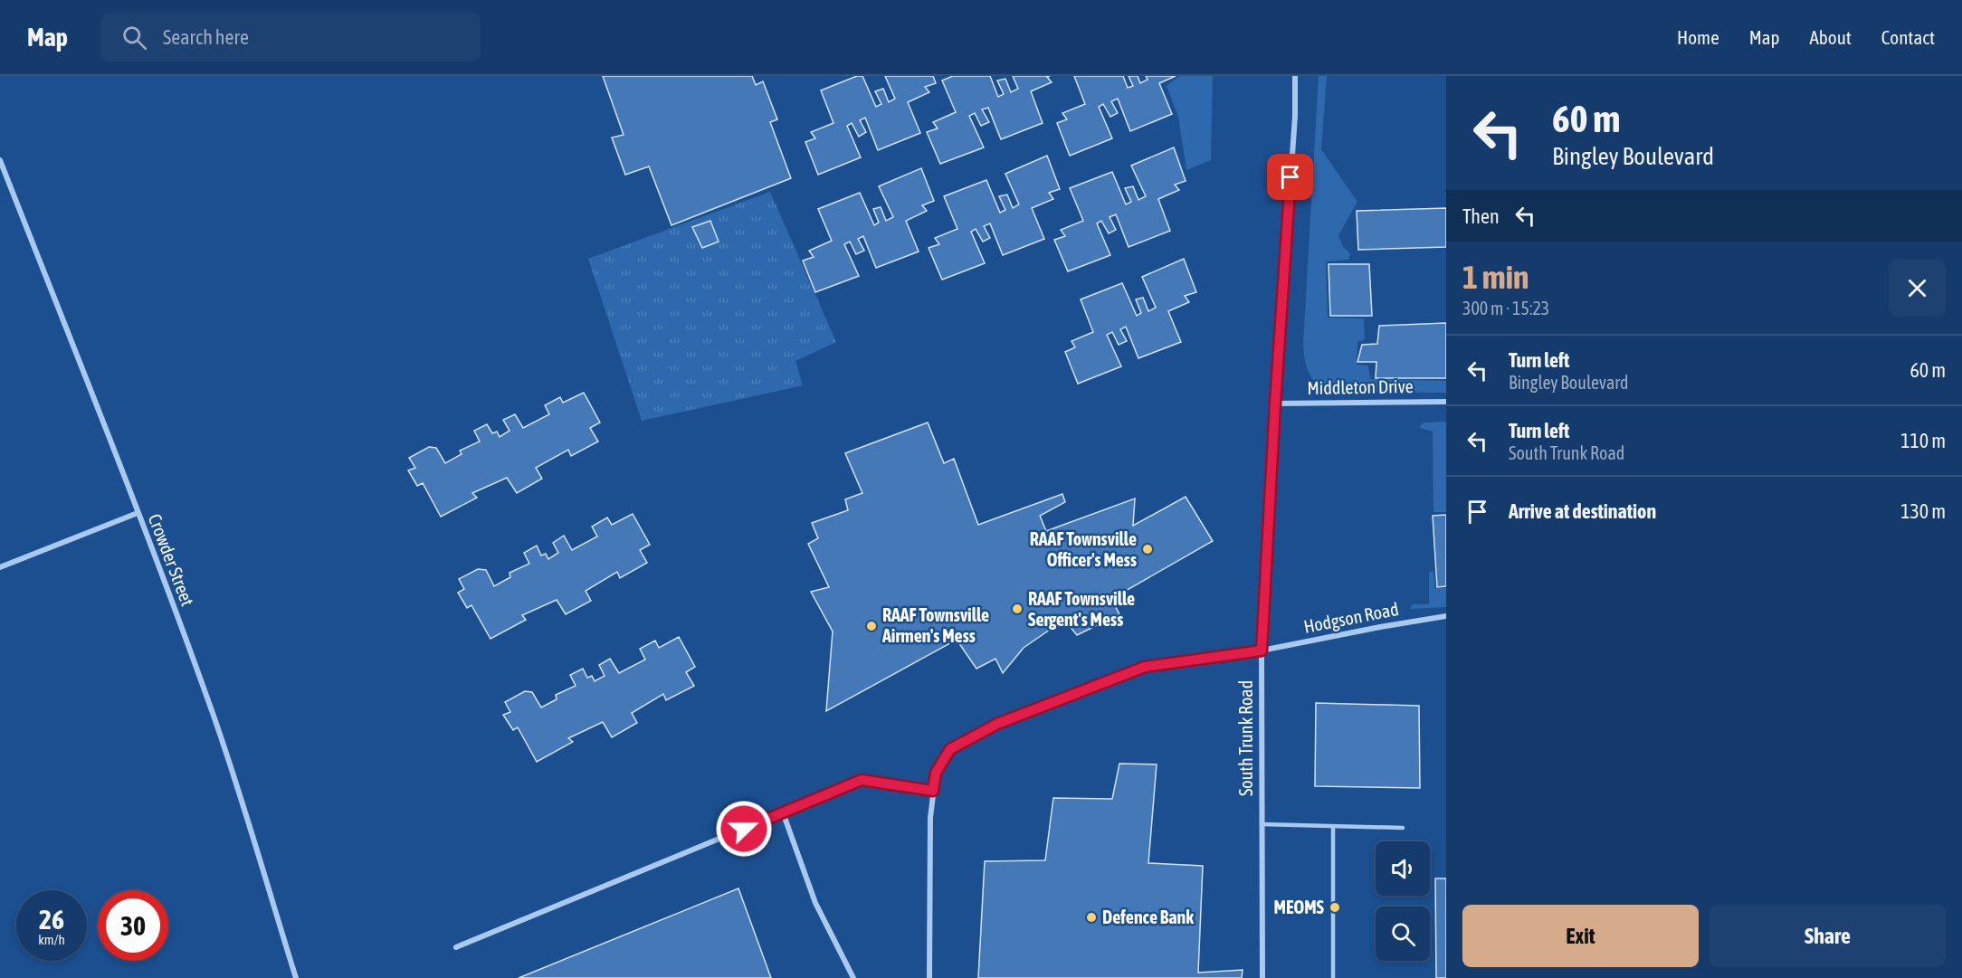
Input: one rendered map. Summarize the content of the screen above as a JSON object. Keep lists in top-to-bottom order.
{
  "streets": {
    "street": [
      "Middleton Drive",
      "Crowder Street",
      "Hodgson Road",
      "South Trunk Road"
    ]
  },
  "crossings": [
    ["Middleton Drive", "South Trunk Road"],
    ["Hodgson Road", "South Trunk Road"]
  ],
  "places": [
    "RAAF Townsville Officer's Mess",
    "RAAF Townsville Sergent's Mess",
    "RAAF Townsville Airmen's Mess",
    "MEOMS",
    "Defence Bank"
  ],
  "page": {
    "header": "Map",
    "search": "Search here",
    "nav": [
      "Home",
      "Map",
      "About",
      "Contact"
    ],
    "turn": ["60 m", "Bingley Boulevard"],
    "then": "Then",
    "heading": ["1 min", "300 m · 15:23"],
    "list": [
      {
        "name": "Turn left",
        "note": "Bingley Boulevard",
        "value": "60 m"
      },
      {
        "name": "Turn left",
        "note": "South Trunk Road",
        "value": "110 m"
      },
      {
        "name": "Arrive at destination",
        "value": "130 m"
      }
    ],
    "speed": "26 km/h",
    "limit": "30",
    "buttons": ["Exit", "Share"]
  }
}
